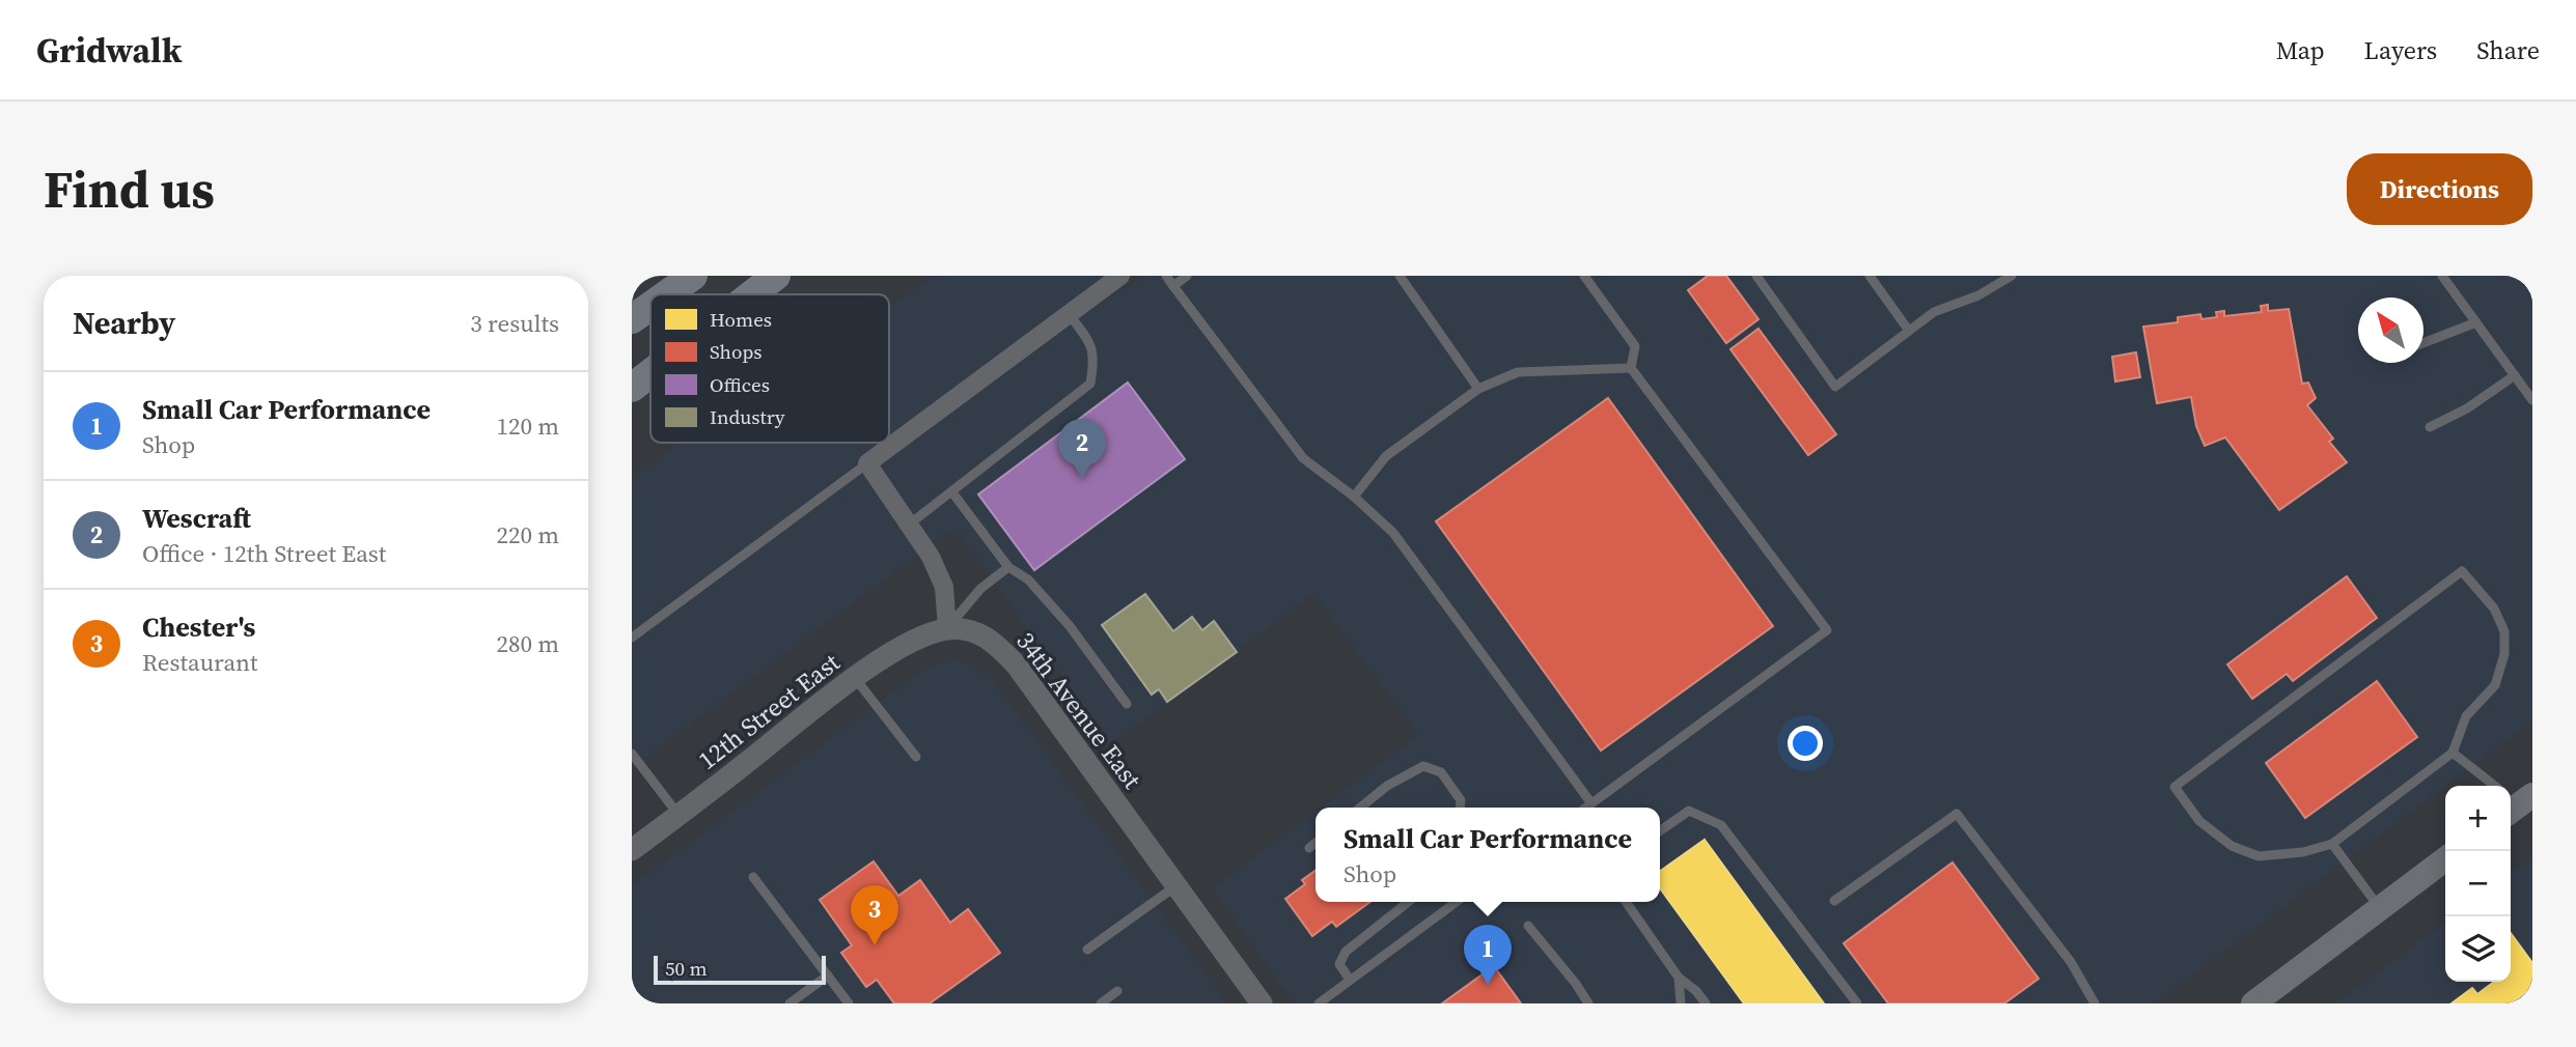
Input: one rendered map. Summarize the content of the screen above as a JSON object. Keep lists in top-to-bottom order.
{
  "streets": {
    "street": ["34th Avenue East", "12th Street East"]
  },
  "crossings": [
    ["34th Avenue East", "12th Street East"]
  ],
  "legend": [
    "Homes",
    "Shops",
    "Offices",
    "Industry"
  ],
  "scale_bar": "50 m",
  "north": "top left",
  "page": {
    "header": "Gridwalk",
    "nav": ["Map", "Layers", "Share"],
    "buttons": "Directions",
    "title": "Find us",
    "heading": ["Nearby", "3 results"],
    "list": [
      {
        "mark": "1",
        "name": "Small Car Performance",
        "note": "Shop",
        "value": "120 m"
      },
      {
        "mark": "2",
        "name": "Wescraft",
        "note": "Office · 12th Street East",
        "value": "220 m"
      },
      {
        "mark": "3",
        "name": "Chester's",
        "note": "Restaurant",
        "value": "280 m"
      }
    ],
    "pins": ["2", "3", "1"],
    "map_buttons": ["+", "−"],
    "popup": ["Small Car Performance", "Shop"],
    "scale": "50 m"
  }
}
